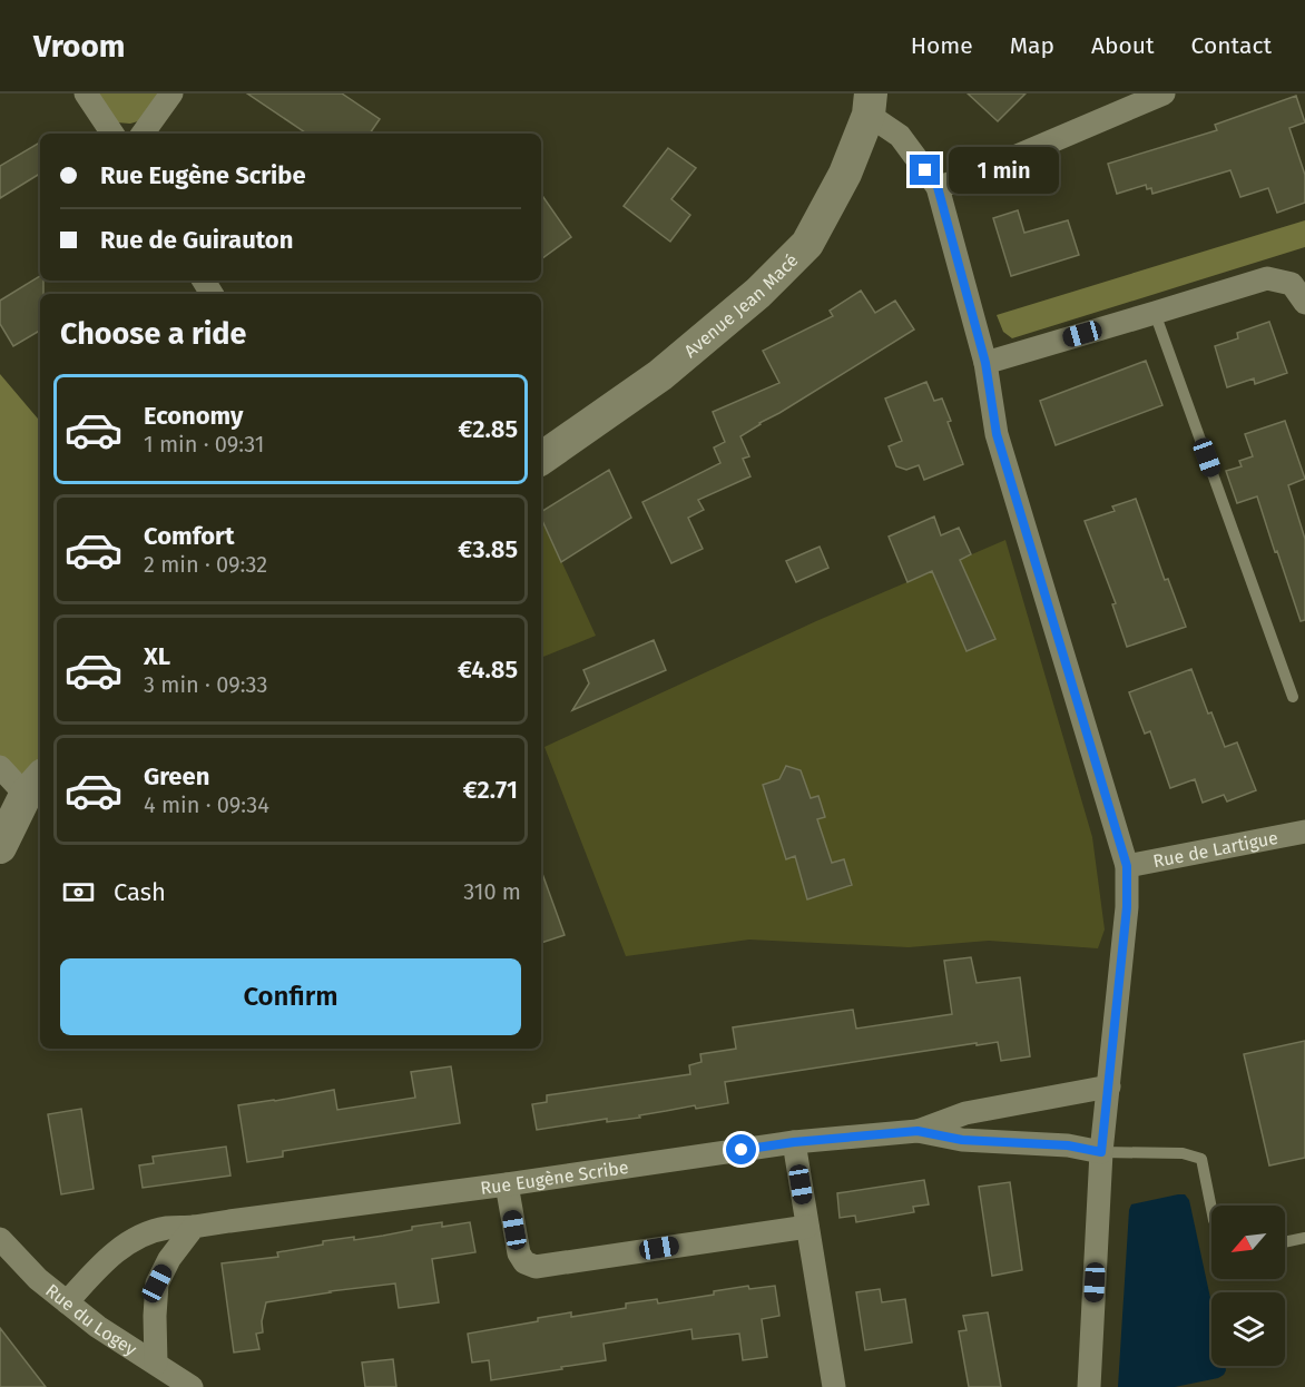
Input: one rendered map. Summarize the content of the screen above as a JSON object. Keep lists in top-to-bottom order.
{
  "streets": {
    "street": [
      "Avenue Jean Macé",
      "Rue de Lartigue",
      "Rue Eugène Scribe",
      "Rue du Logey"
    ]
  },
  "crossings": [
    ["Rue Eugène Scribe", "Rue du Logey"]
  ],
  "north": "bottom left",
  "page": {
    "header": "Vroom",
    "nav": [
      "Home",
      "Map",
      "About",
      "Contact"
    ],
    "banner": ["Rue Eugène Scribe", "Rue de Guirauton"],
    "bubble": "1 min",
    "heading": "Choose a ride",
    "list": [
      {
        "name": "Economy",
        "note": "1 min · 09:31",
        "value": "€2.85"
      },
      {
        "name": "Comfort",
        "note": "2 min · 09:32",
        "value": "€3.85"
      },
      {
        "name": "XL",
        "note": "3 min · 09:33",
        "value": "€4.85"
      },
      {
        "name": "Green",
        "note": "4 min · 09:34",
        "value": "€2.71"
      }
    ],
    "pay": ["Cash", "310 m"],
    "buttons": "Confirm"
  }
}
